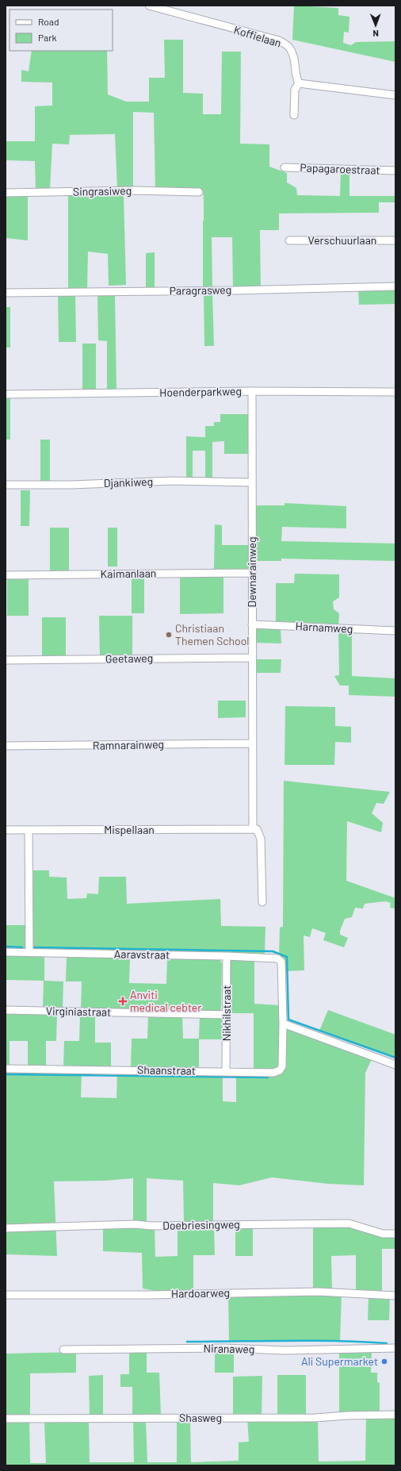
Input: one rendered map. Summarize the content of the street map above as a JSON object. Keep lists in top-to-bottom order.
{
  "streets": {
    "street": [
      "Koffielaan",
      "Papagaroestraat",
      "Singrasiweg",
      "Verschuurlaan",
      "Paragrasweg",
      "Hoenderparkweg",
      "Djankiweg",
      "Dewnarainweg",
      "Kaimanlaan",
      "Harnamweg",
      "Geetaweg",
      "Ramnarainweg",
      "Mispellaan",
      "Aaravstraat",
      "Virginiastraat",
      "Nikhilstraat",
      "Shaanstraat",
      "Doebriesingweg",
      "Hardoarweg",
      "Niranaweg",
      "Shasweg"
    ]
  },
  "crossings": [
    ["Hoenderparkweg", "Dewnarainweg"],
    ["Djankiweg", "Dewnarainweg"],
    ["Dewnarainweg", "Kaimanlaan"],
    ["Dewnarainweg", "Harnamweg"],
    ["Dewnarainweg", "Geetaweg"],
    ["Dewnarainweg", "Ramnarainweg"],
    ["Dewnarainweg", "Mispellaan"],
    ["Aaravstraat", "Nikhilstraat"],
    ["Aaravstraat", "Shaanstraat"],
    ["Virginiastraat", "Nikhilstraat"],
    ["Nikhilstraat", "Shaanstraat"]
  ],
  "places": {
    "other": ["Christiaan Themen School", "Ali Supermarket"],
    "health": ["Anviti medical cebter"]
  },
  "legend": ["Road", "Park"],
  "north": "bottom"
}
